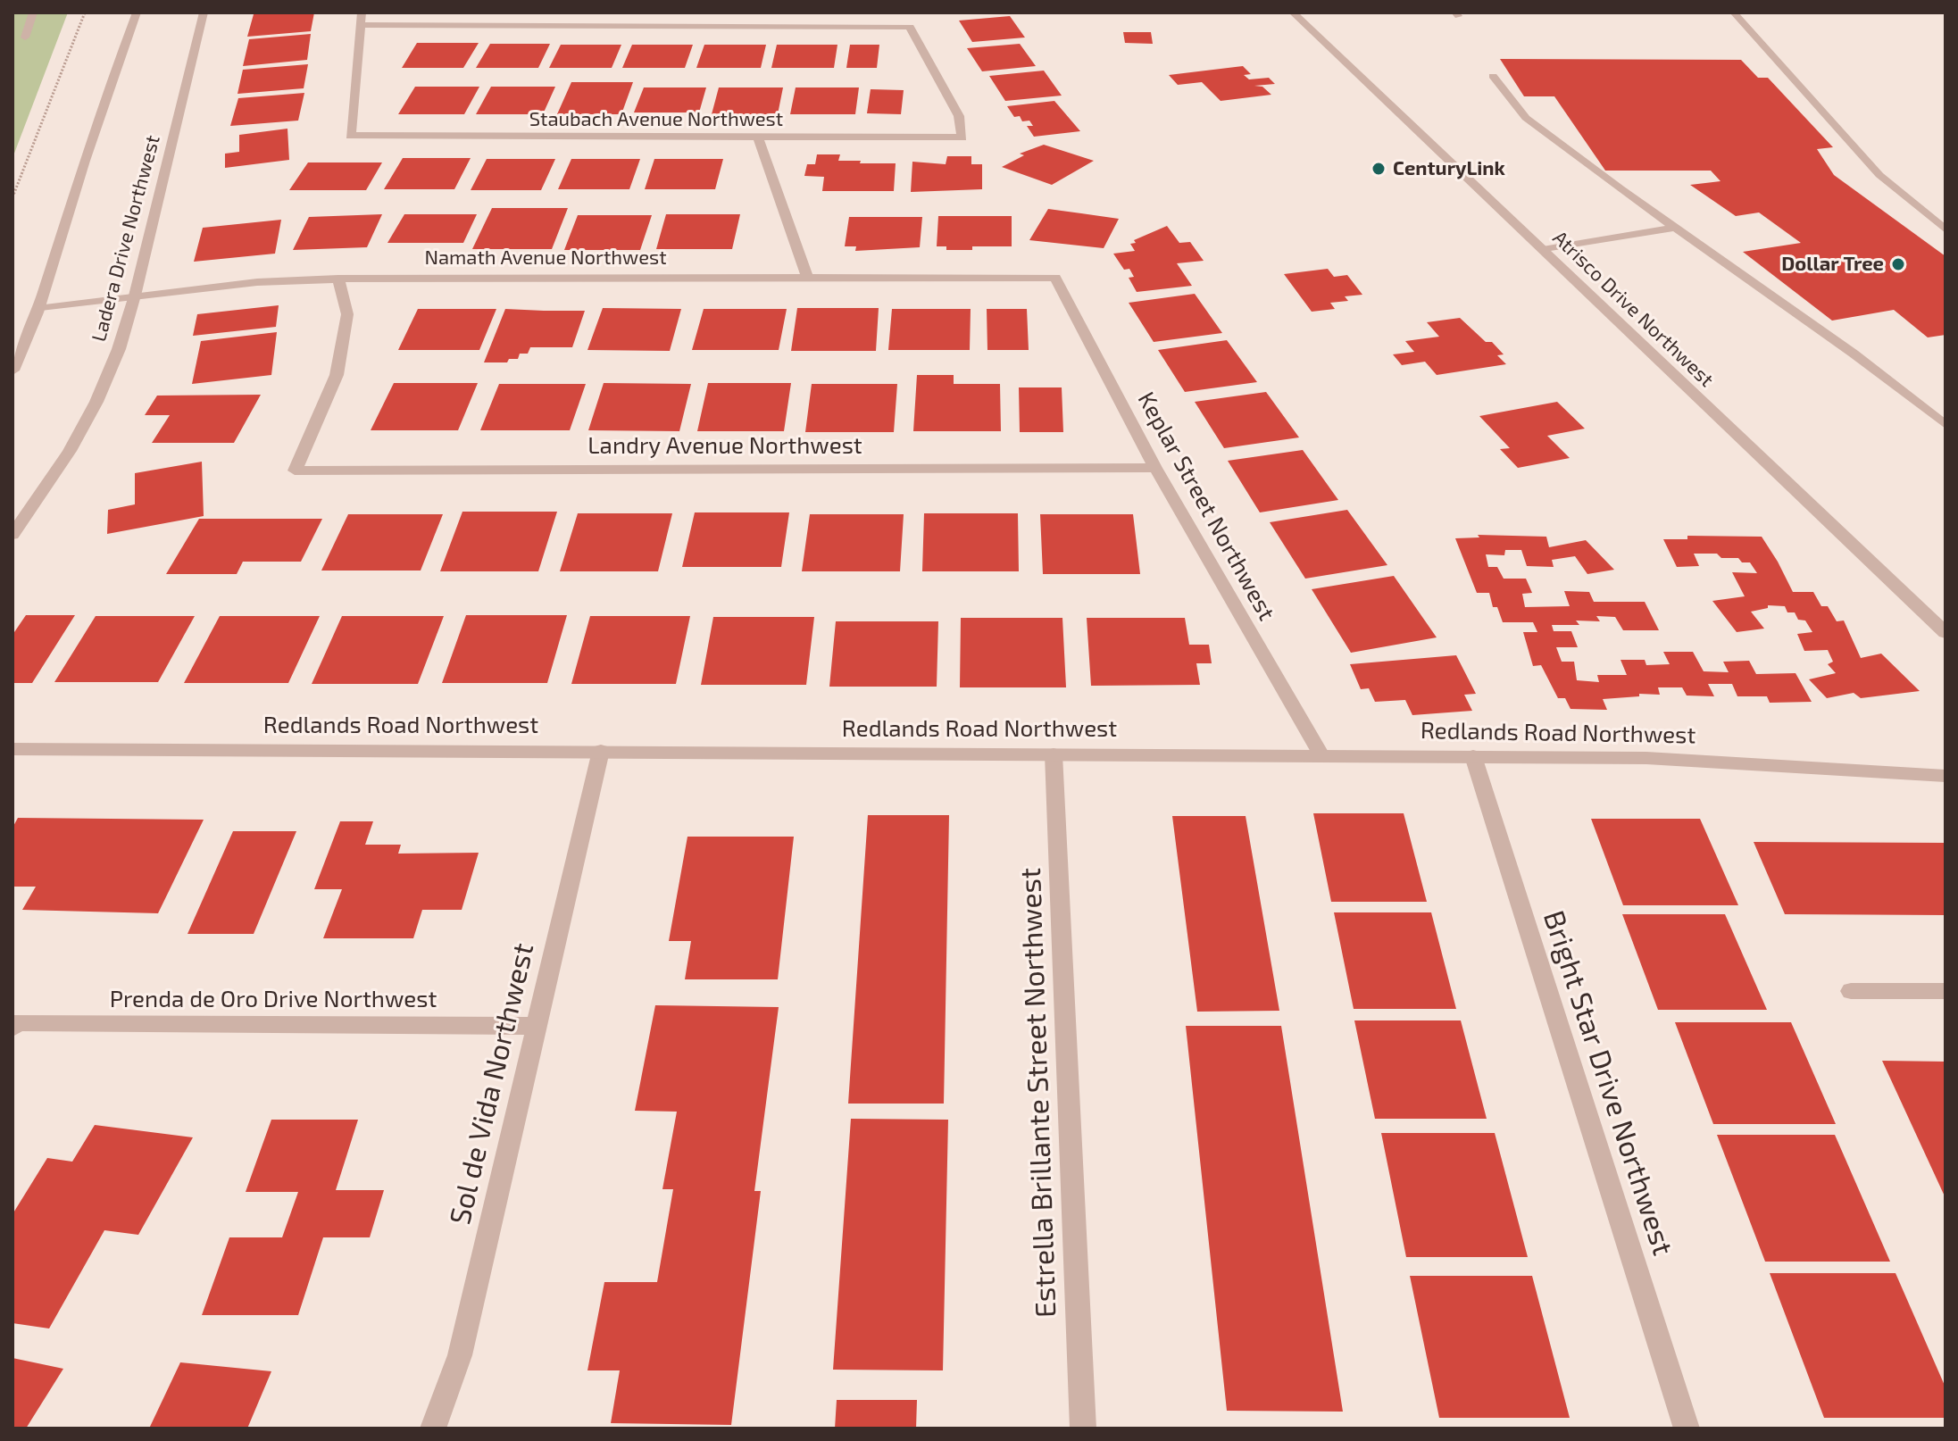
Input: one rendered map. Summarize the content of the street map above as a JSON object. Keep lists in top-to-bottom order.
{
  "streets": {
    "street": [
      "Staubach Avenue Northwest",
      "Ladera Drive Northwest",
      "Namath Avenue Northwest",
      "Atrisco Drive Northwest",
      "Landry Avenue Northwest",
      "Keplar Street Northwest",
      "Redlands Road Northwest",
      "Prenda de Oro Drive Northwest",
      "Bright Star Drive Northwest",
      "Sol de Vida Northwest",
      "Estrella Brillante Street Northwest"
    ]
  },
  "crossings": [
    ["Ladera Drive Northwest", "Namath Avenue Northwest"],
    ["Namath Avenue Northwest", "Landry Avenue Northwest"],
    ["Namath Avenue Northwest", "Keplar Street Northwest"],
    ["Landry Avenue Northwest", "Keplar Street Northwest"],
    ["Keplar Street Northwest", "Redlands Road Northwest"],
    ["Redlands Road Northwest", "Bright Star Drive Northwest"],
    ["Redlands Road Northwest", "Sol de Vida Northwest"],
    ["Redlands Road Northwest", "Estrella Brillante Street Northwest"],
    ["Prenda de Oro Drive Northwest", "Sol de Vida Northwest"]
  ],
  "places": ["CenturyLink", "Dollar Tree"]
}
